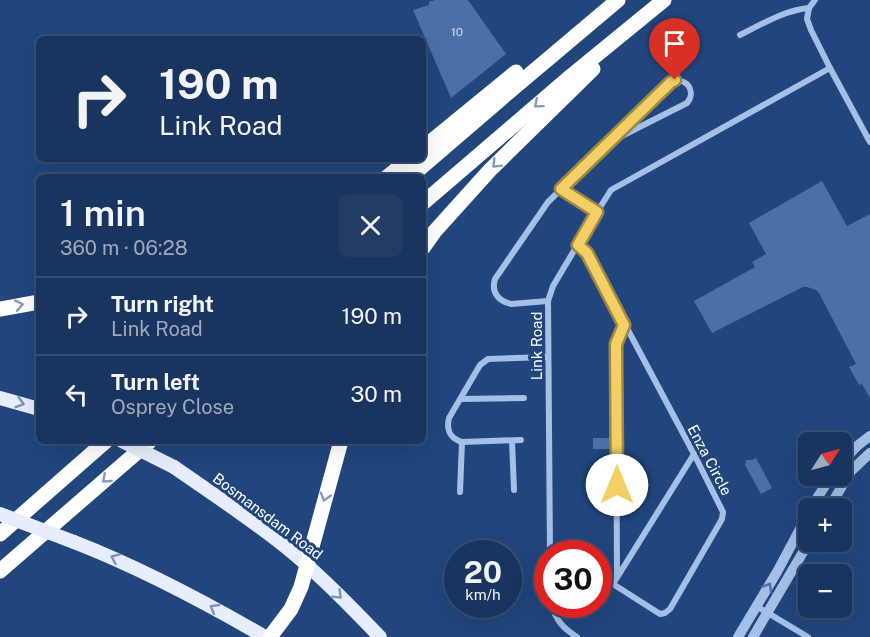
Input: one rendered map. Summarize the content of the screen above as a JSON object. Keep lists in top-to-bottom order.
{
  "streets": {
    "main road": ["Bosmansdam Road"],
    "street": ["Link Road", "Enza Circle"]
  },
  "crossings": [
    ["Link Road", "Enza Circle"]
  ],
  "house_numbers": ["10"],
  "north": "top right",
  "page": {
    "turn": ["190 m", "Link Road"],
    "heading": ["1 min", "360 m · 06:28"],
    "list": [
      {
        "name": "Turn right",
        "note": "Link Road",
        "value": "190 m"
      },
      {
        "name": "Turn left",
        "note": "Osprey Close",
        "value": "30 m"
      }
    ],
    "map_buttons": ["+", "−"],
    "speed": "20 km/h",
    "limit": "30"
  }
}
